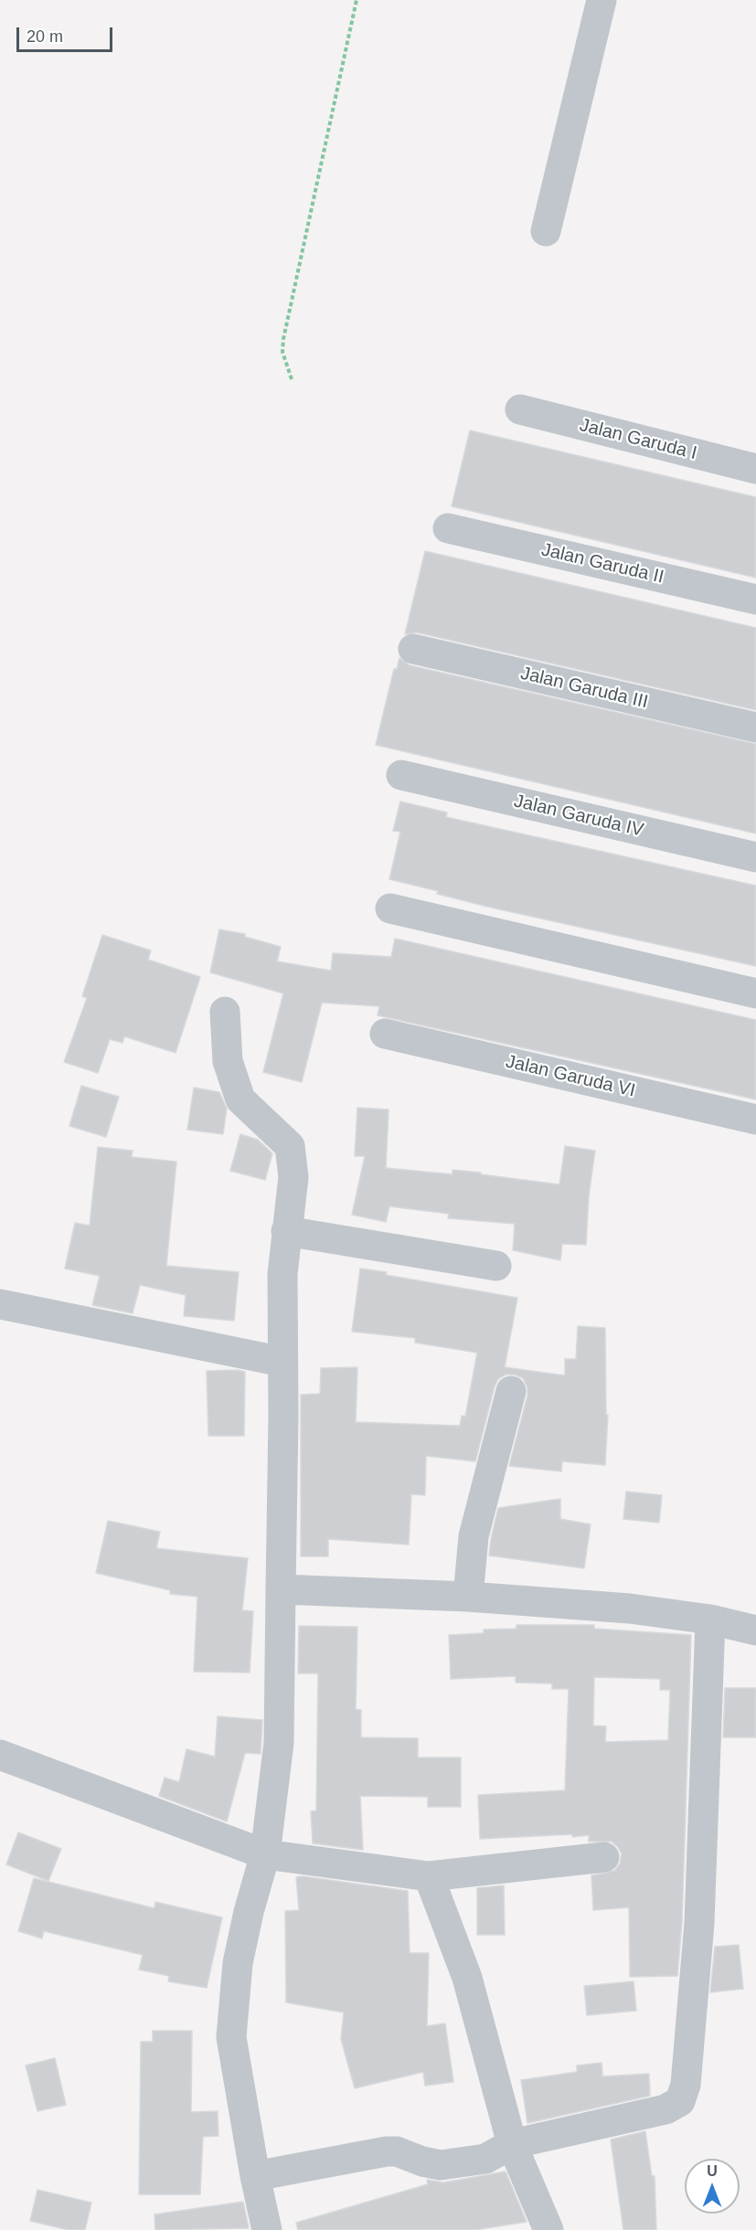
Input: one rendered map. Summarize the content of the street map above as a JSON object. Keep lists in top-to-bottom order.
{
  "streets": {
    "street": [
      "Jalan Garuda I",
      "Jalan Garuda II",
      "Jalan Garuda III",
      "Jalan Garuda IV",
      "Jalan Garuda VI"
    ]
  },
  "scale_bar": "20 m",
  "north": "top"
}
